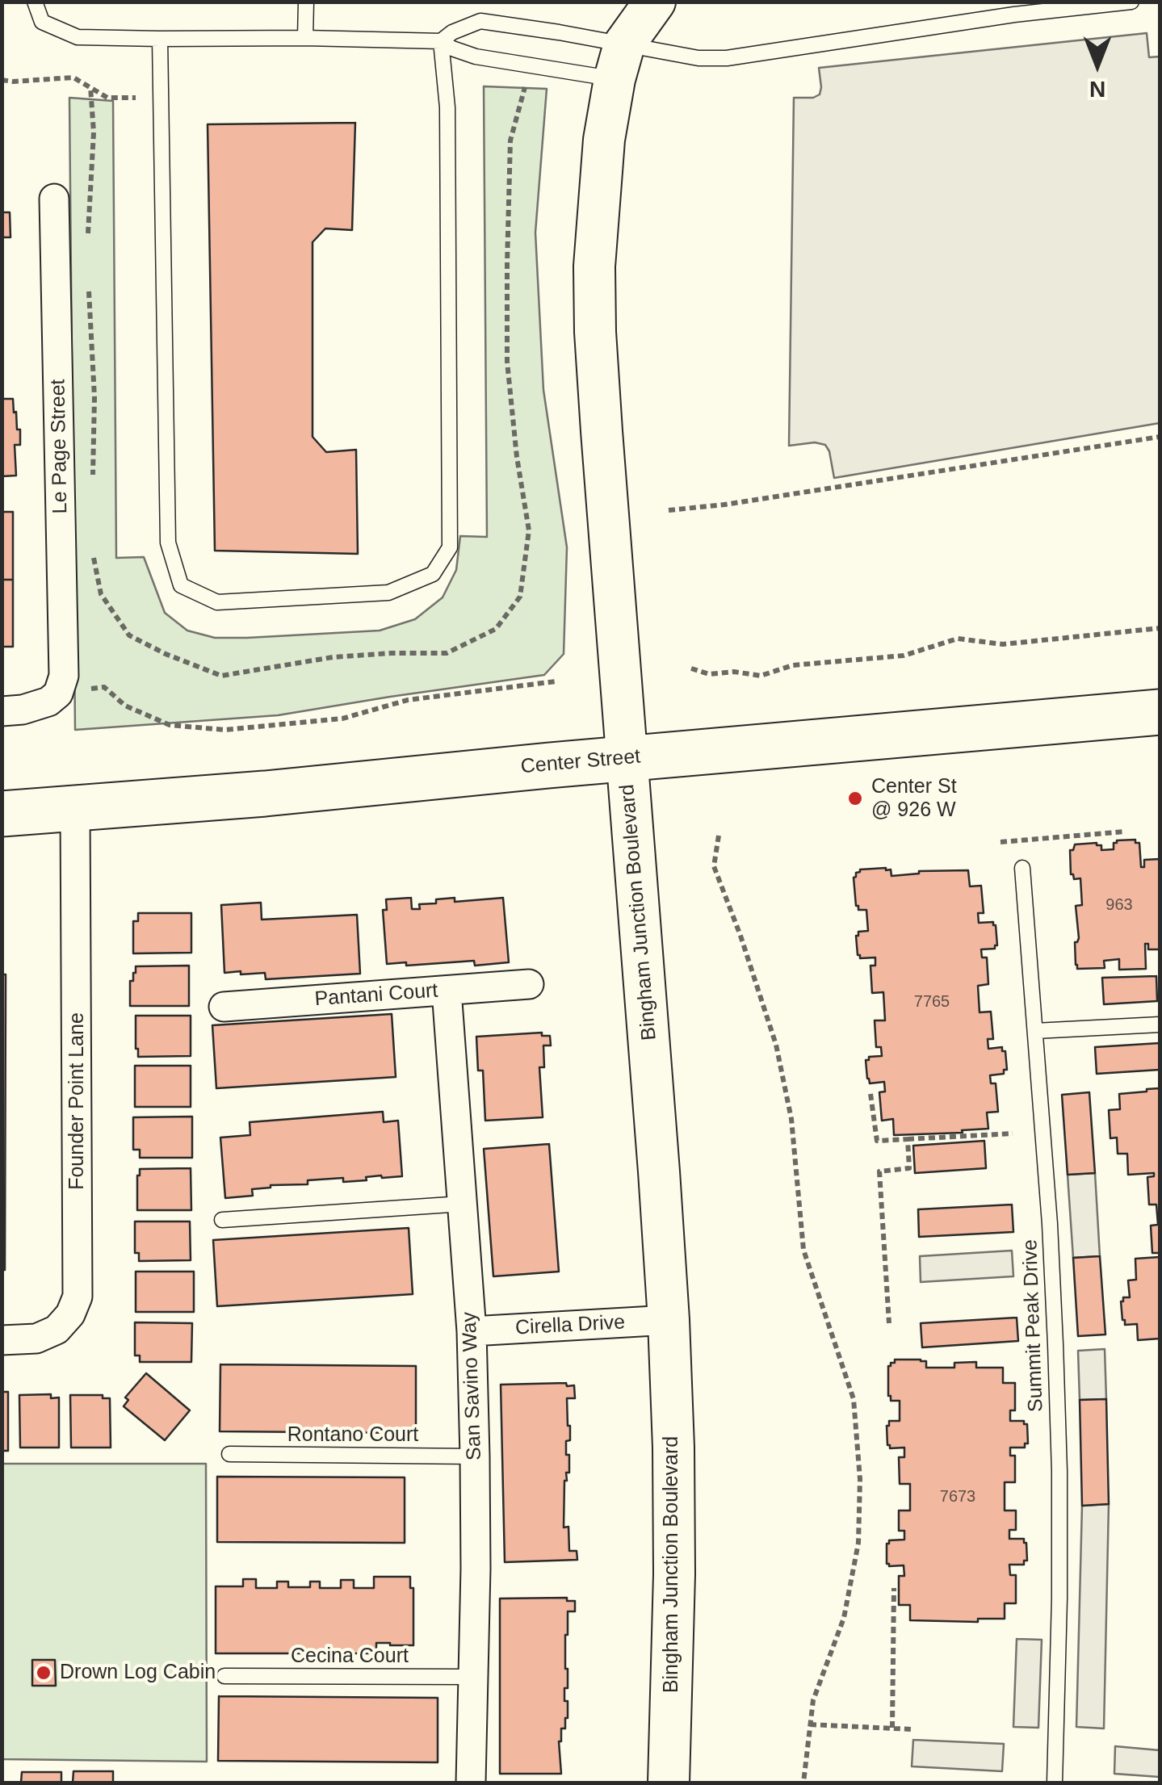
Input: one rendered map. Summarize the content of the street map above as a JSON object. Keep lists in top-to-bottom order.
{
  "streets": {
    "main road": ["Center Street", "Bingham Junction Boulevard"],
    "street": [
      "Le Page Street",
      "Pantani Court",
      "Founder Point Lane",
      "Cirella Drive",
      "San Savino Way"
    ],
    "lane": ["Summit Peak Drive", "Rontano Court", "Cecina Court"]
  },
  "crossings": [
    ["Center Street", "Bingham Junction Boulevard"],
    ["Center Street", "Founder Point Lane"],
    ["Bingham Junction Boulevard", "Cirella Drive"],
    ["Pantani Court", "San Savino Way"],
    ["Cirella Drive", "San Savino Way"],
    ["San Savino Way", "Rontano Court"],
    ["San Savino Way", "Cecina Court"]
  ],
  "places": ["Center St @ 926 W", "Drown Log Cabin"],
  "house_numbers": ["963", "7765", "7673"],
  "north": "bottom"
}
